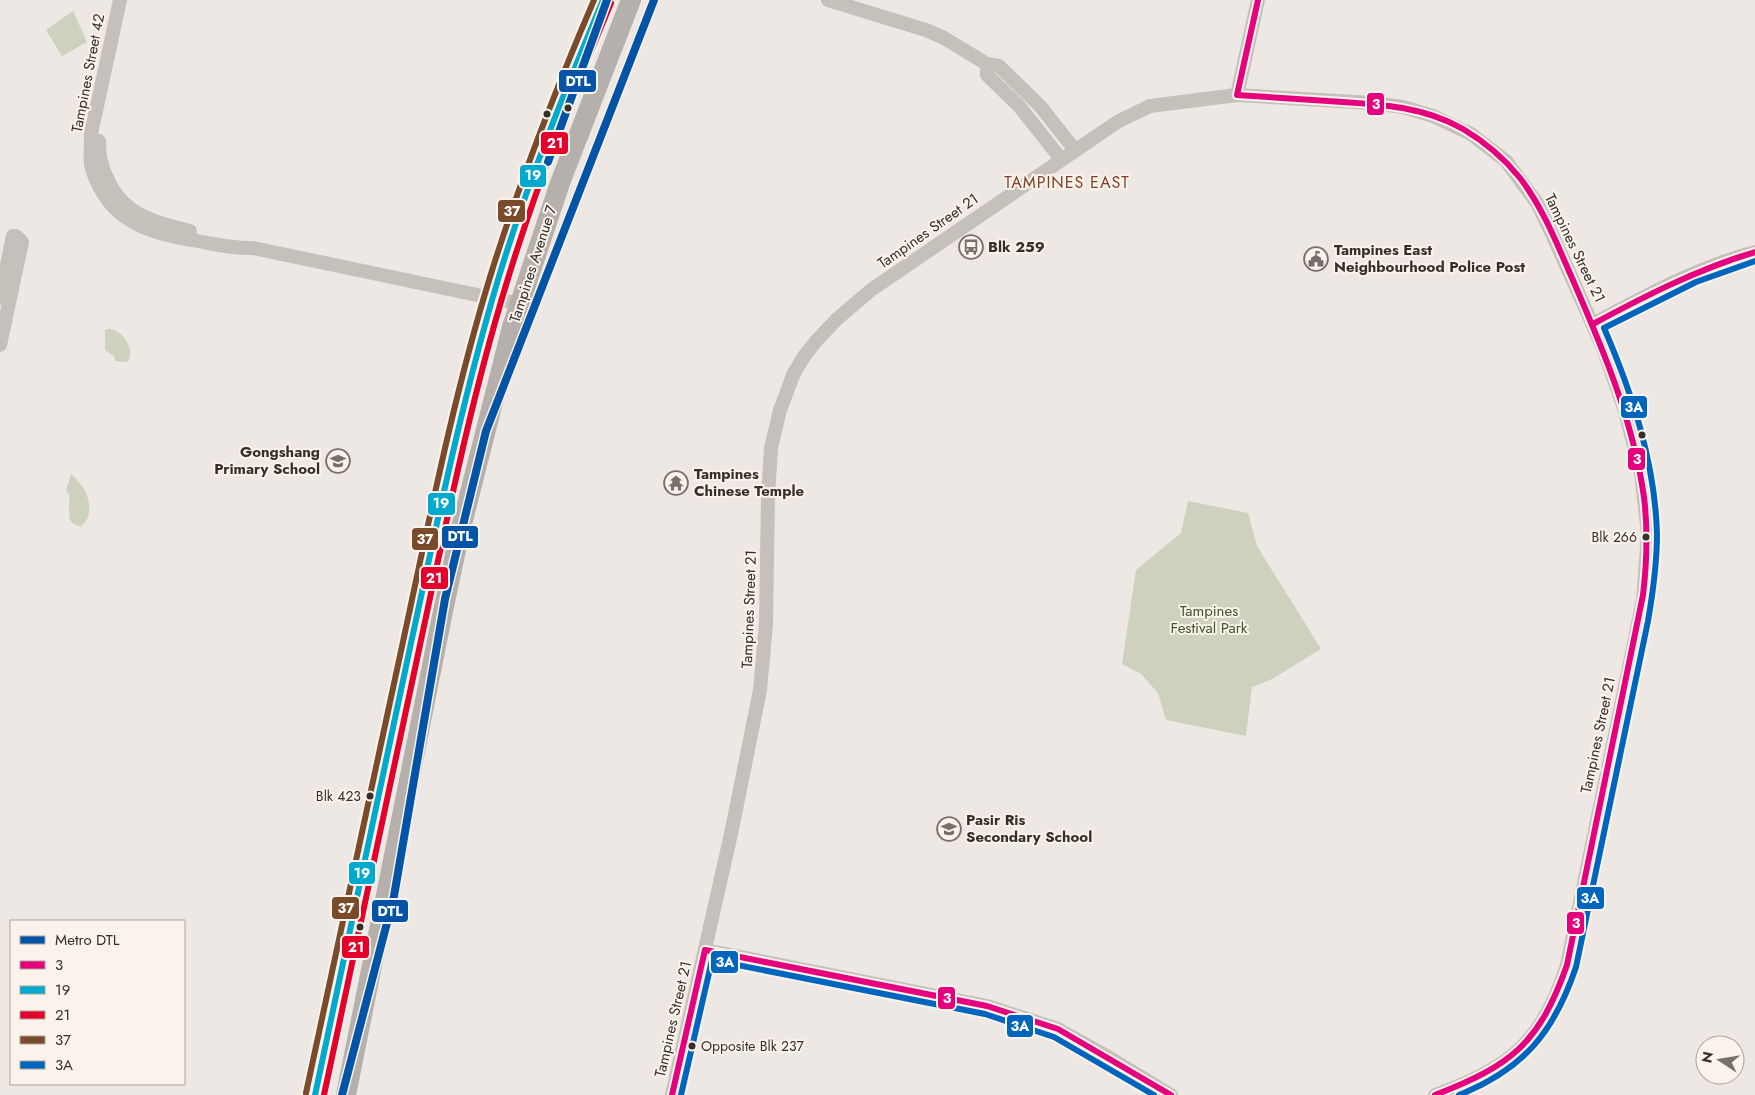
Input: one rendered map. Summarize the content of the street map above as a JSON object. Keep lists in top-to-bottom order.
{
  "streets": {
    "main road": ["Tampines Avenue 7"],
    "street": ["Tampines Street 42", "Tampines Street 21"]
  },
  "crossings": [
    ["Tampines Street 42", "Tampines Avenue 7"]
  ],
  "districts": ["TAMPINES EAST"],
  "parks": ["Tampines Festival Park"],
  "places": {
    "bus stop": ["Blk 259"],
    "public building": ["Tampines East Neighbourhood Police Post"],
    "school or university": ["Gongshang Primary School", "Pasir Ris Secondary School"],
    "temple": ["Tampines Chinese Temple"],
    "other": ["Blk 266", "Blk 423", "Opposite Blk 237"]
  },
  "lines": [
    "metro line DTL",
    "transit line 3",
    "transit line 19",
    "transit line 37",
    "transit line 21",
    "transit line 3A"
  ],
  "legend": [
    "Metro DTL",
    "3",
    "19",
    "21",
    "37",
    "3A"
  ],
  "north": "left"
}
